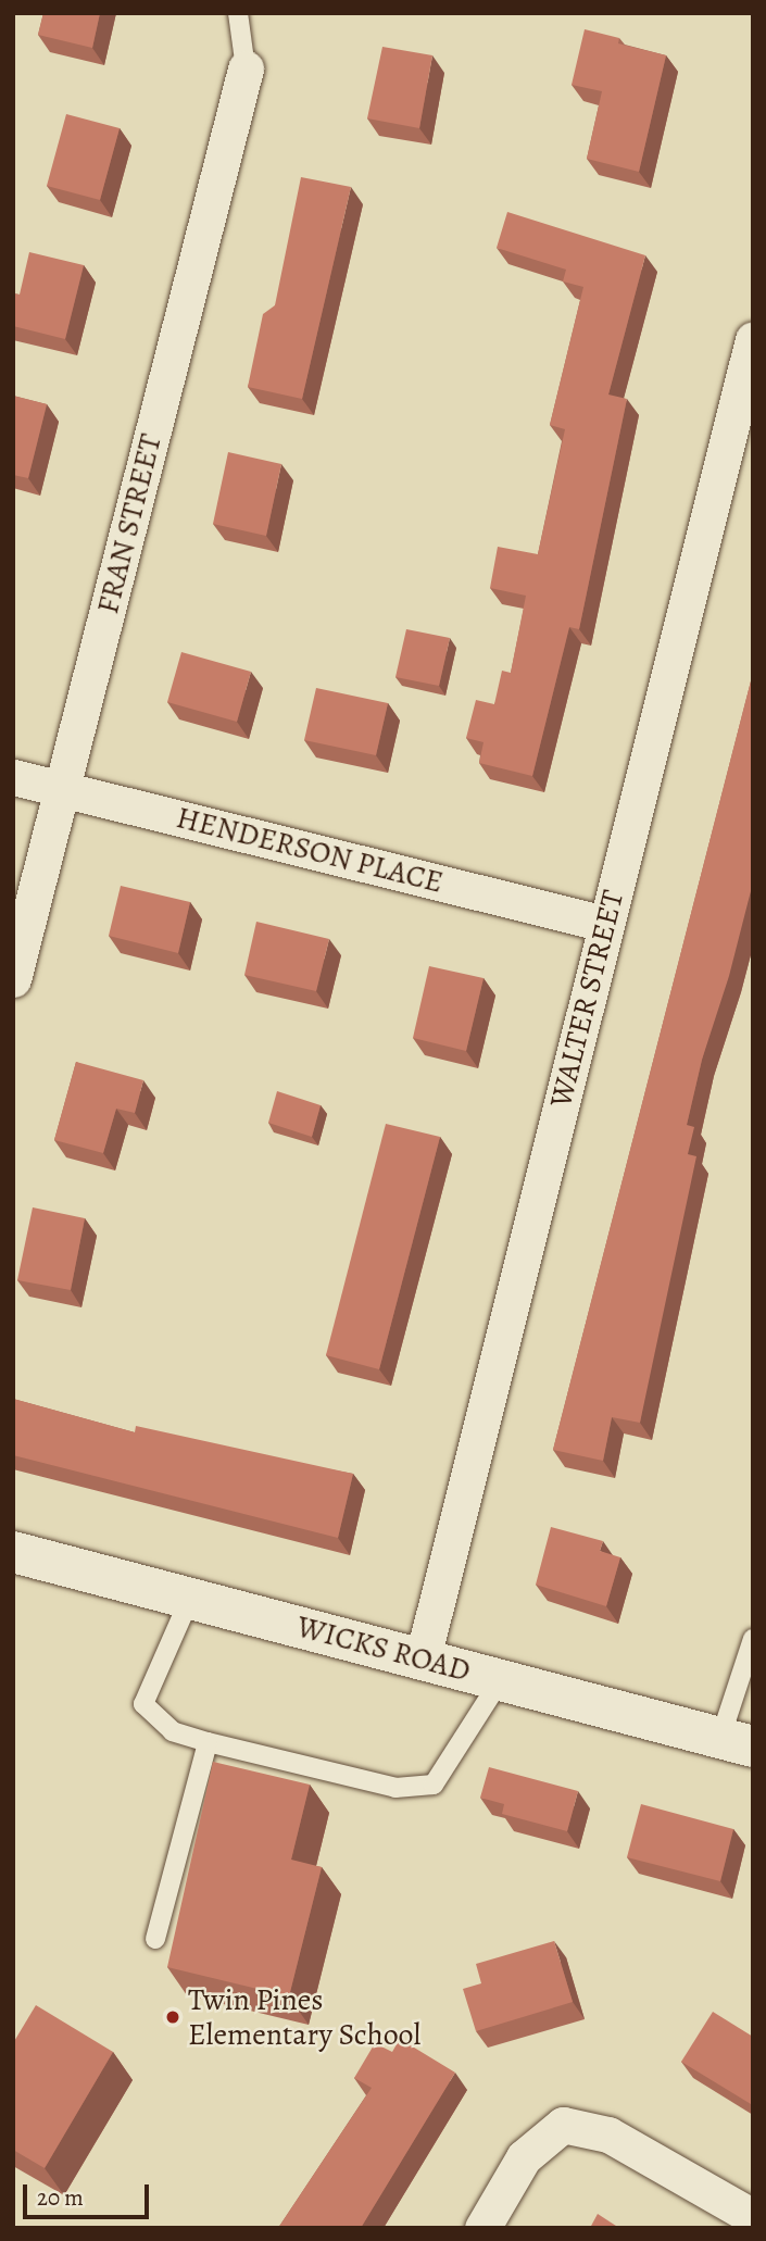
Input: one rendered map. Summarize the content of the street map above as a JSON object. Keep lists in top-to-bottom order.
{
  "streets": {
    "main road": ["WICKS ROAD"],
    "street": ["FRAN STREET", "HENDERSON PLACE", "WALTER STREET"]
  },
  "crossings": [
    ["FRAN STREET", "HENDERSON PLACE"],
    ["HENDERSON PLACE", "WALTER STREET"],
    ["WALTER STREET", "WICKS ROAD"]
  ],
  "places": ["Twin Pines Elementary School"],
  "scale_bar": "20 m"
}
